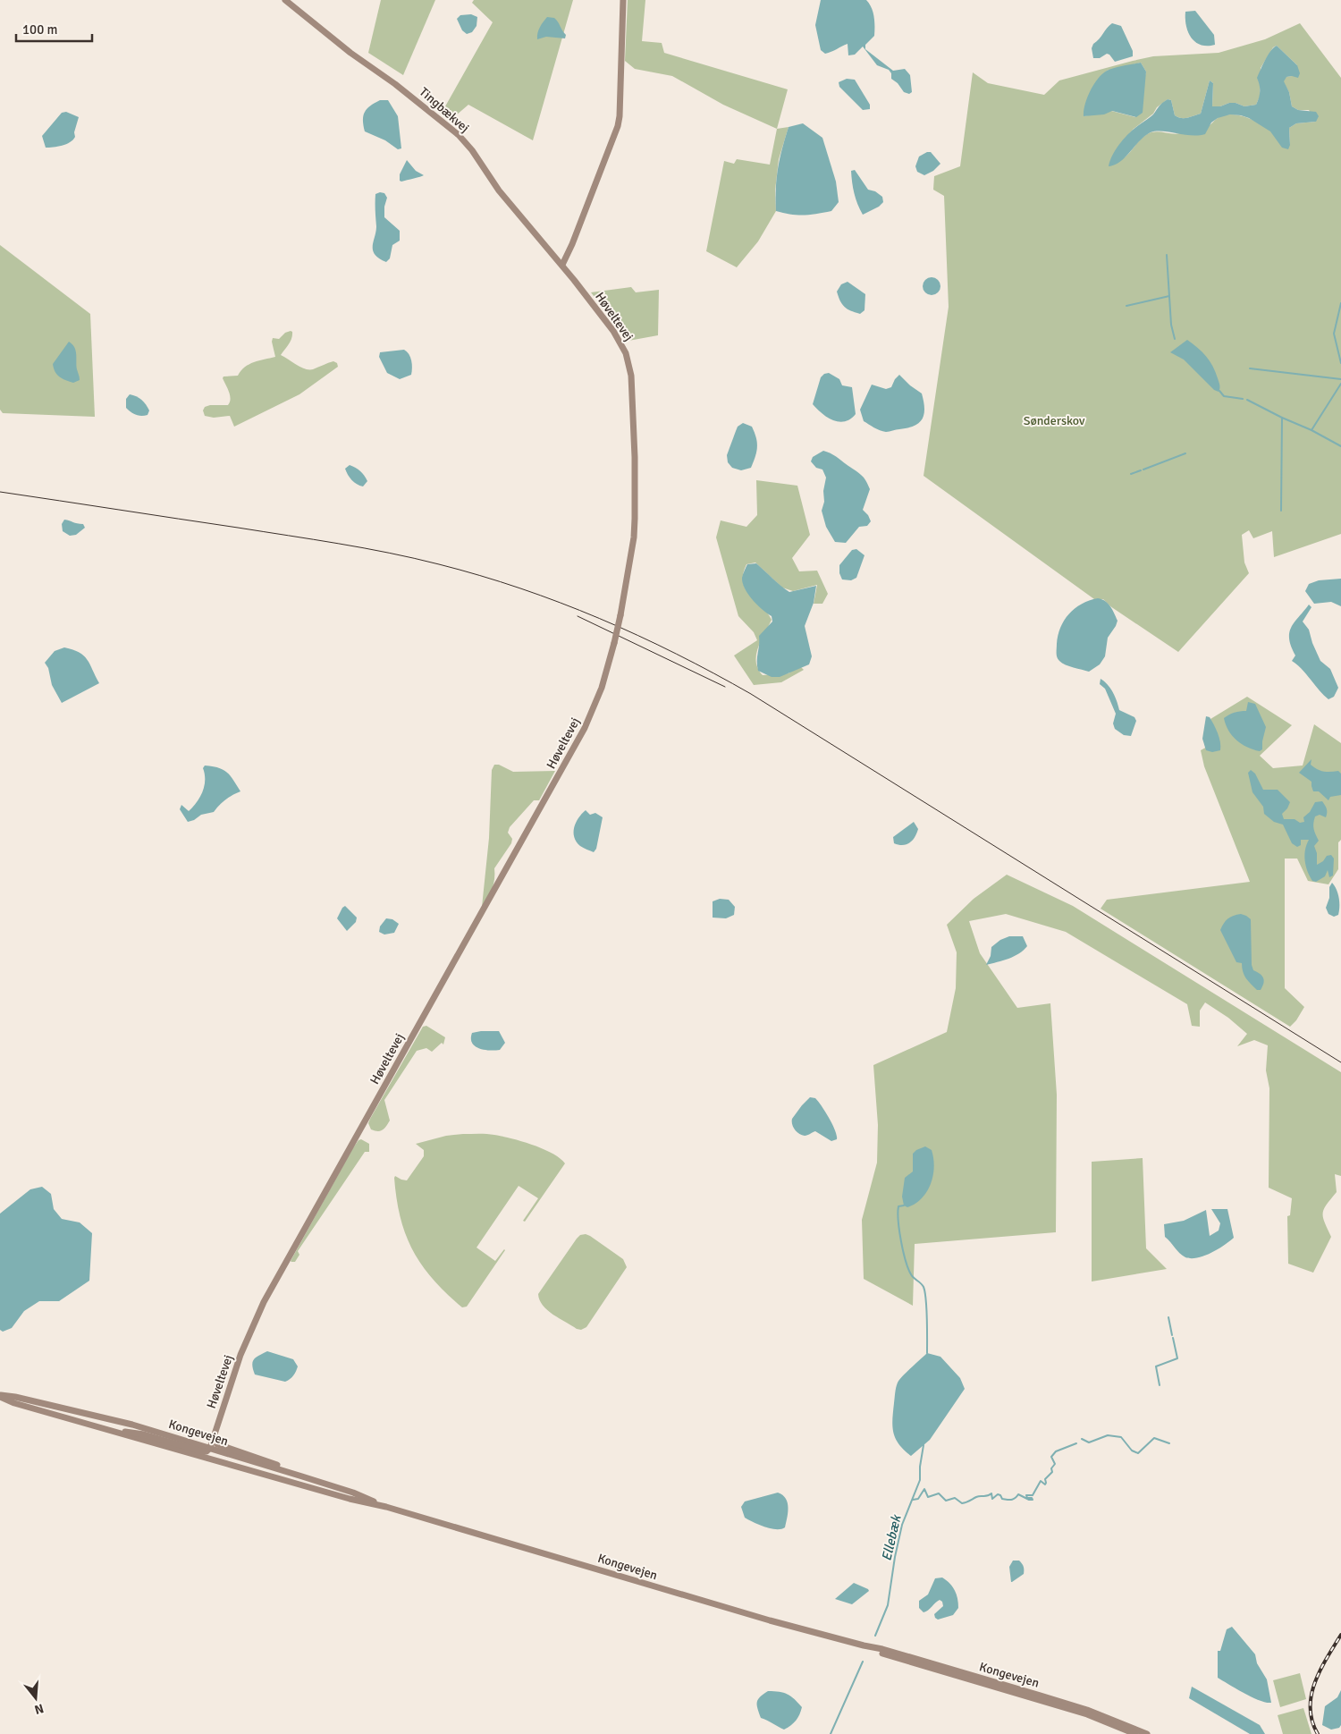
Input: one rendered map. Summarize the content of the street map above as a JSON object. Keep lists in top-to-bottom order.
{
  "streets": {
    "main road": ["Tingbækvej", "Høveltevej", "Kongevejen"]
  },
  "crossings": [
    ["Tingbækvej", "Høveltevej"],
    ["Høveltevej", "Kongevejen"]
  ],
  "water": ["Ellebæk"],
  "parks": ["Sønderskov"],
  "scale_bar": "100 m",
  "north": "bottom"
}
